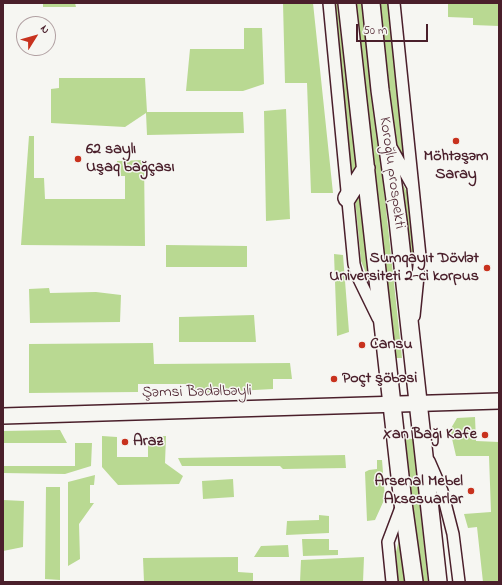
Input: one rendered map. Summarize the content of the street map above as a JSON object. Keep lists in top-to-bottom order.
{
  "streets": {
    "main road": ["Koroğlu prospekti"],
    "street": ["Şəmsi Bədəlbəyli"]
  },
  "crossings": [
    ["Koroğlu prospekti", "Şəmsi Bədəlbəyli"]
  ],
  "places": [
    "Möhtəşəm Saray",
    "62 saylı Uşaq bağçası",
    "Sumqayıt Dövlət Universiteti 2-ci korpus",
    "Cansu",
    "Poçt şöbəsi",
    "Xan Bağı Kafe",
    "Araz",
    "Arsenal Mebel Aksesuarlar"
  ],
  "scale_bar": "50 m",
  "north": "top right"
}
